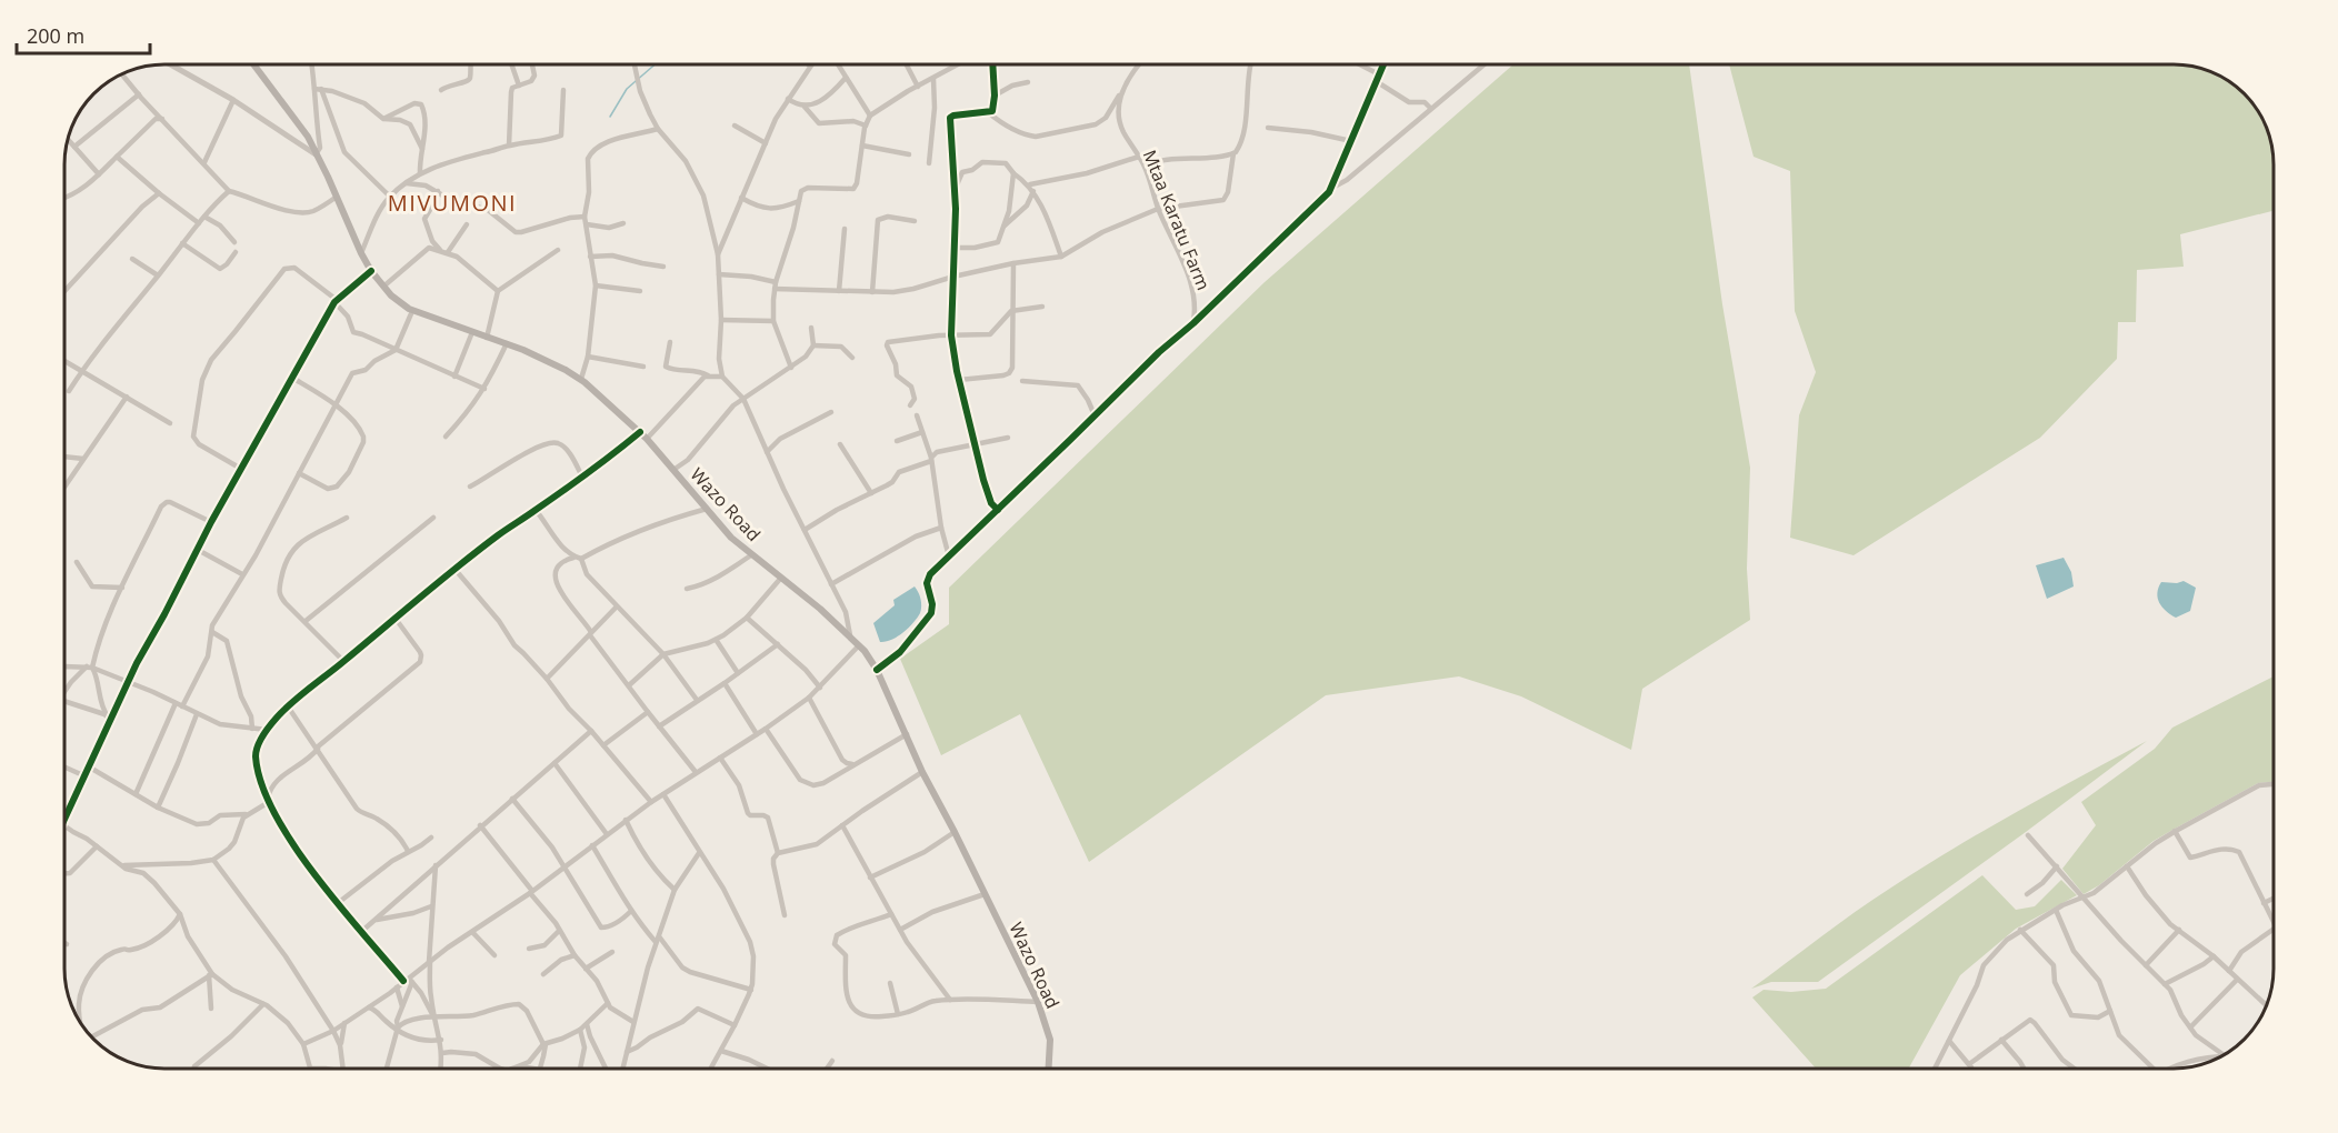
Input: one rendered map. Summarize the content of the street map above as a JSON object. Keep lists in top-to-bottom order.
{
  "streets": {
    "main road": ["Wazo Road"],
    "street": ["Mtaa Karatu Farm"]
  },
  "districts": ["MIVUMONI"],
  "scale_bar": "200 m"
}
